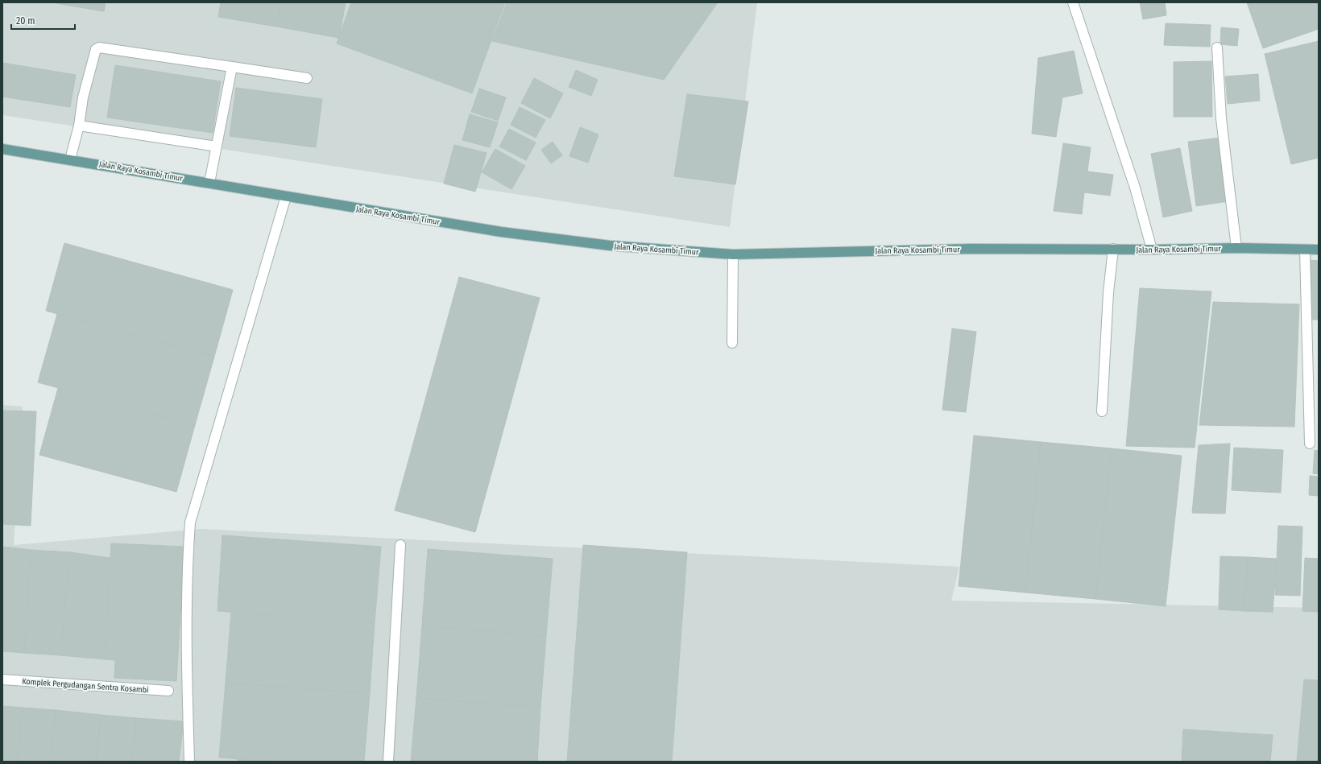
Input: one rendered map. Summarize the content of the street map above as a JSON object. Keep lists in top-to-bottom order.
{
  "streets": {
    "main road": ["Jalan Raya Kosambi Timur"],
    "street": ["Komplek Pergudangan Sentra Kosambi"]
  },
  "scale_bar": "20 m"
}
